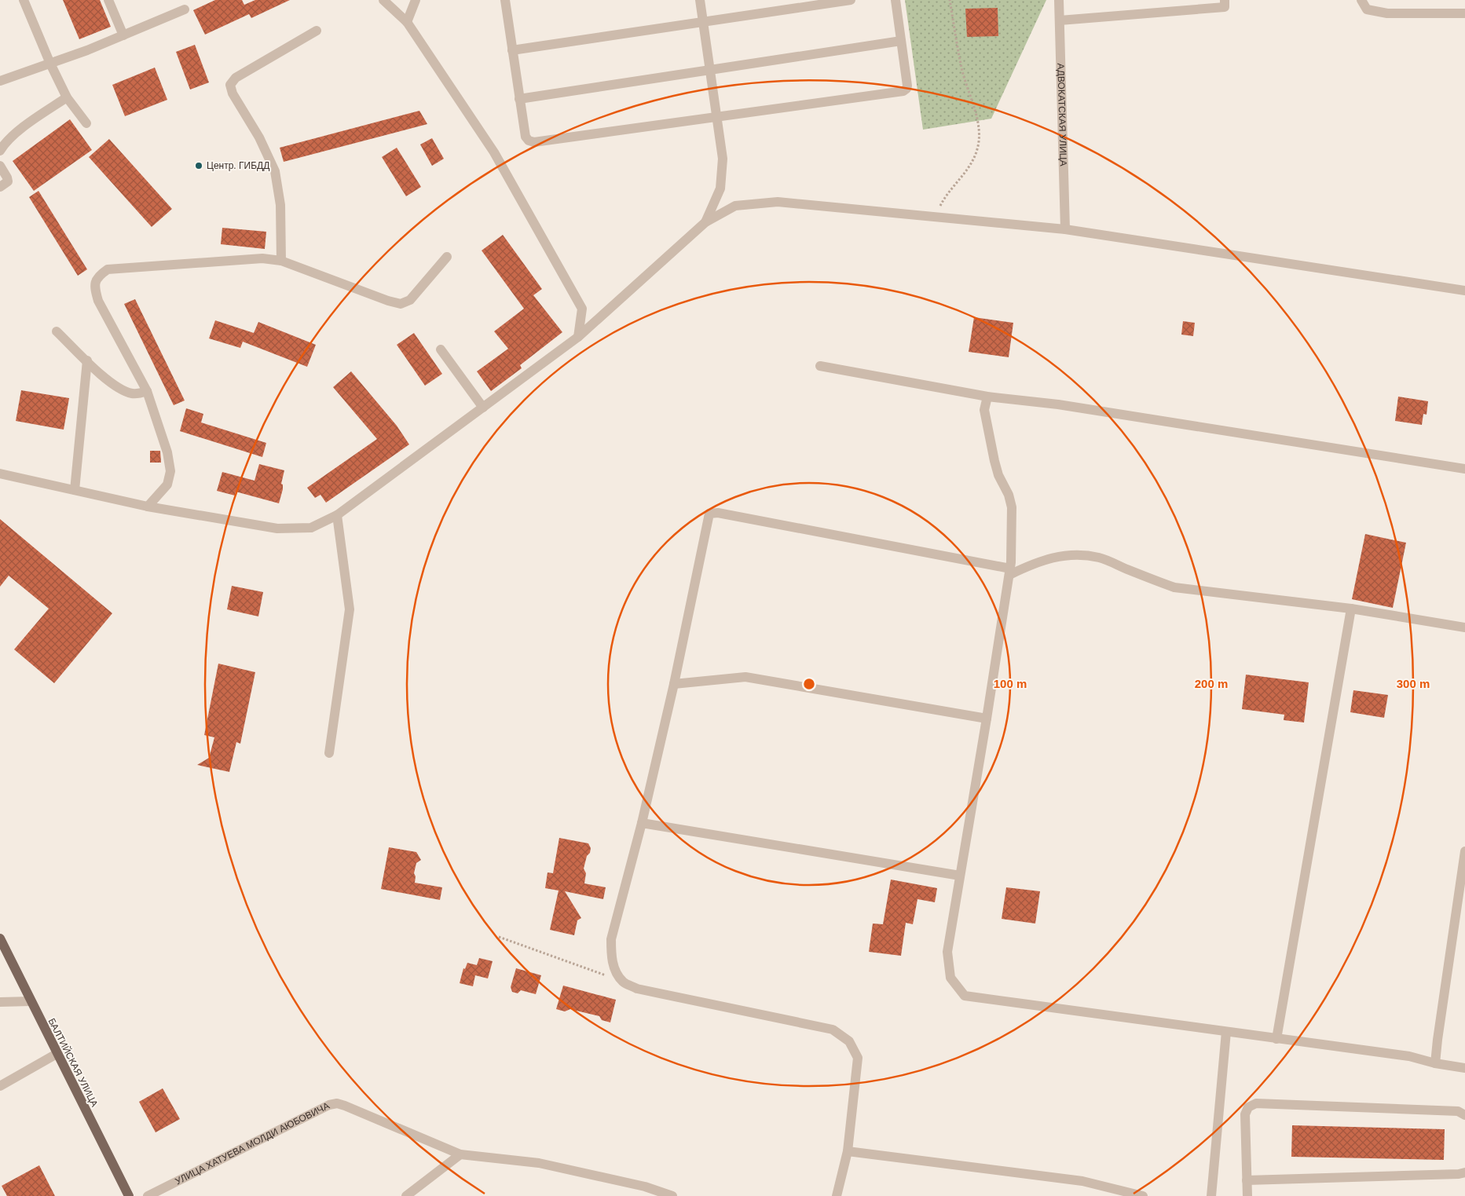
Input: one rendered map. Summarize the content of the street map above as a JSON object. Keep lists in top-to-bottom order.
{
  "streets": {
    "main road": ["БАЛТИЙСКАЯ УЛИЦА"],
    "street": ["АДВОКАТСКАЯ УЛИЦА", "УЛИЦА ХАТУЕВА МОЛДИ АЮБОВИЧА"]
  },
  "places": ["Центр. ГИБДД"],
  "rings": ["100 m", "200 m", "300 m"]
}
